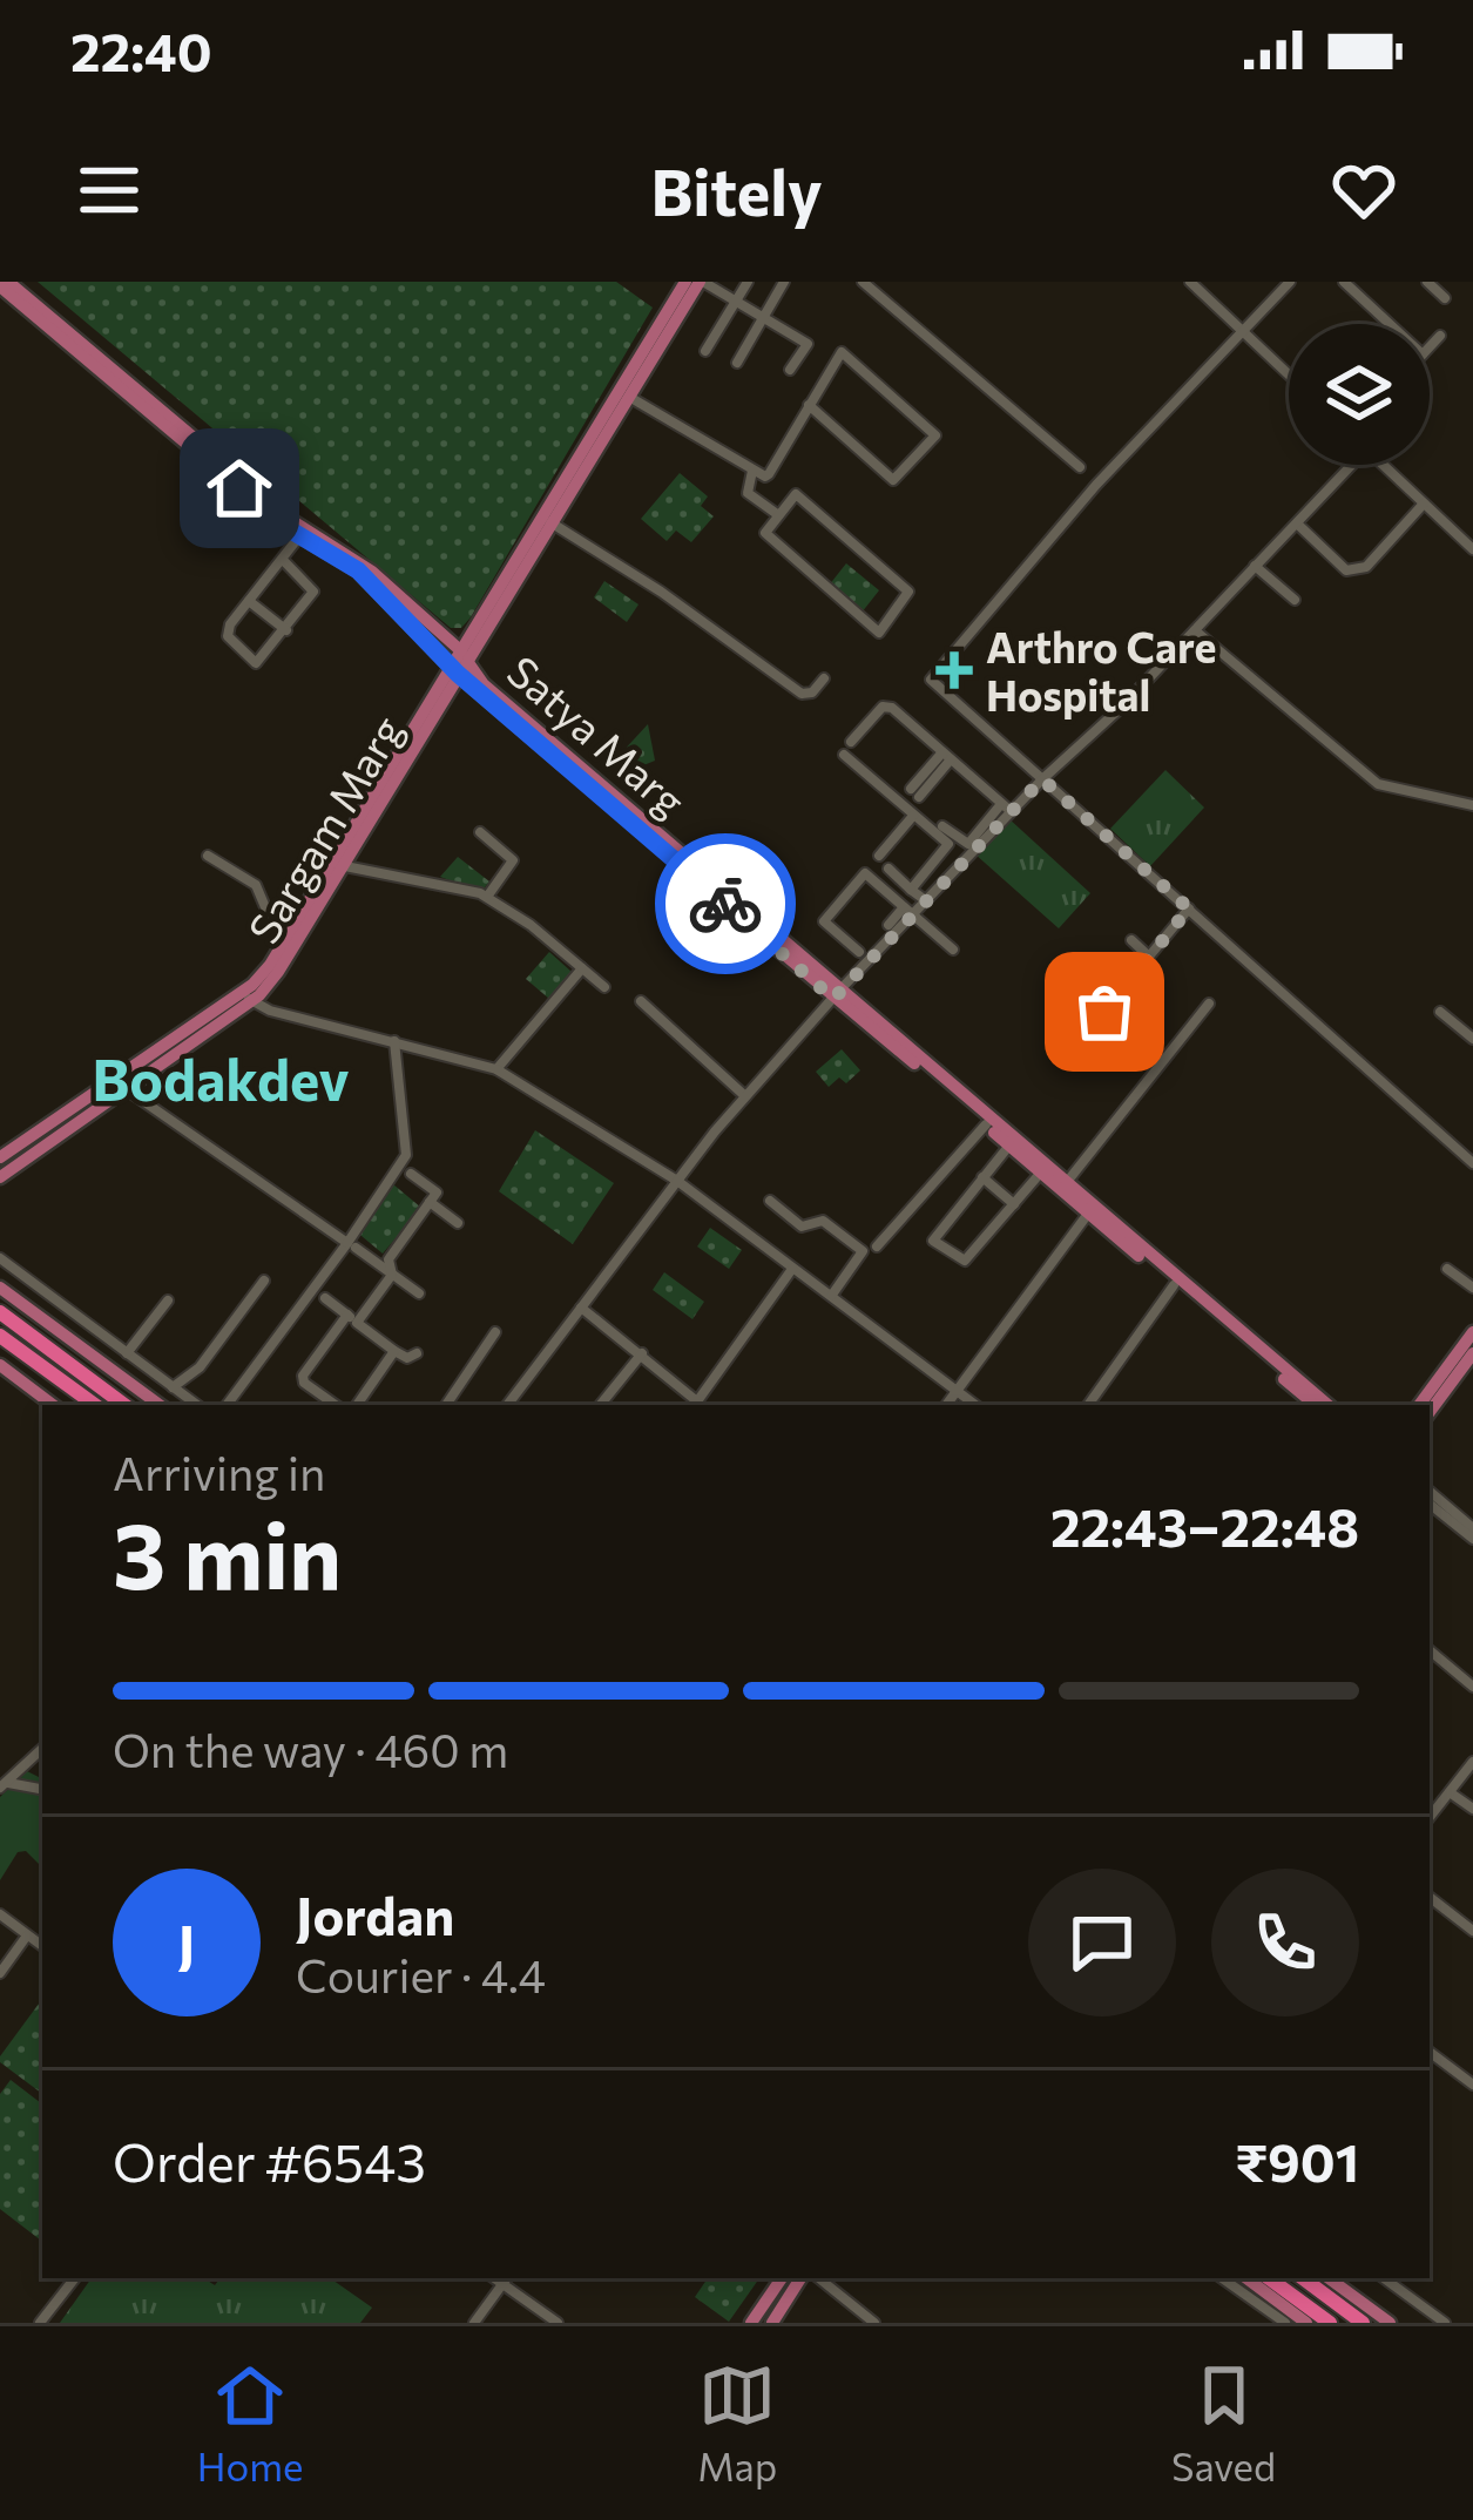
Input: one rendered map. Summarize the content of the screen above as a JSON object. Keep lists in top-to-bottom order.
{
  "streets": {
    "main road": ["Satya Marg", "Sargam Marg"]
  },
  "crossings": [
    ["Satya Marg", "Sargam Marg"]
  ],
  "districts": ["Bodakdev"],
  "places": {
    "health": ["Arthro Care Hospital"]
  },
  "page": {
    "status": "22:40",
    "header": "Bitely",
    "heading": ["3 min", "Arriving in", "22:43–22:48"],
    "panel": [
      "Jordan",
      "Courier · 4.4",
      "Order #6543",
      "₹901"
    ],
    "bar": "On the way · 460 m",
    "round": "J",
    "tabs": ["Home", "Map", "Saved"]
  }
}
